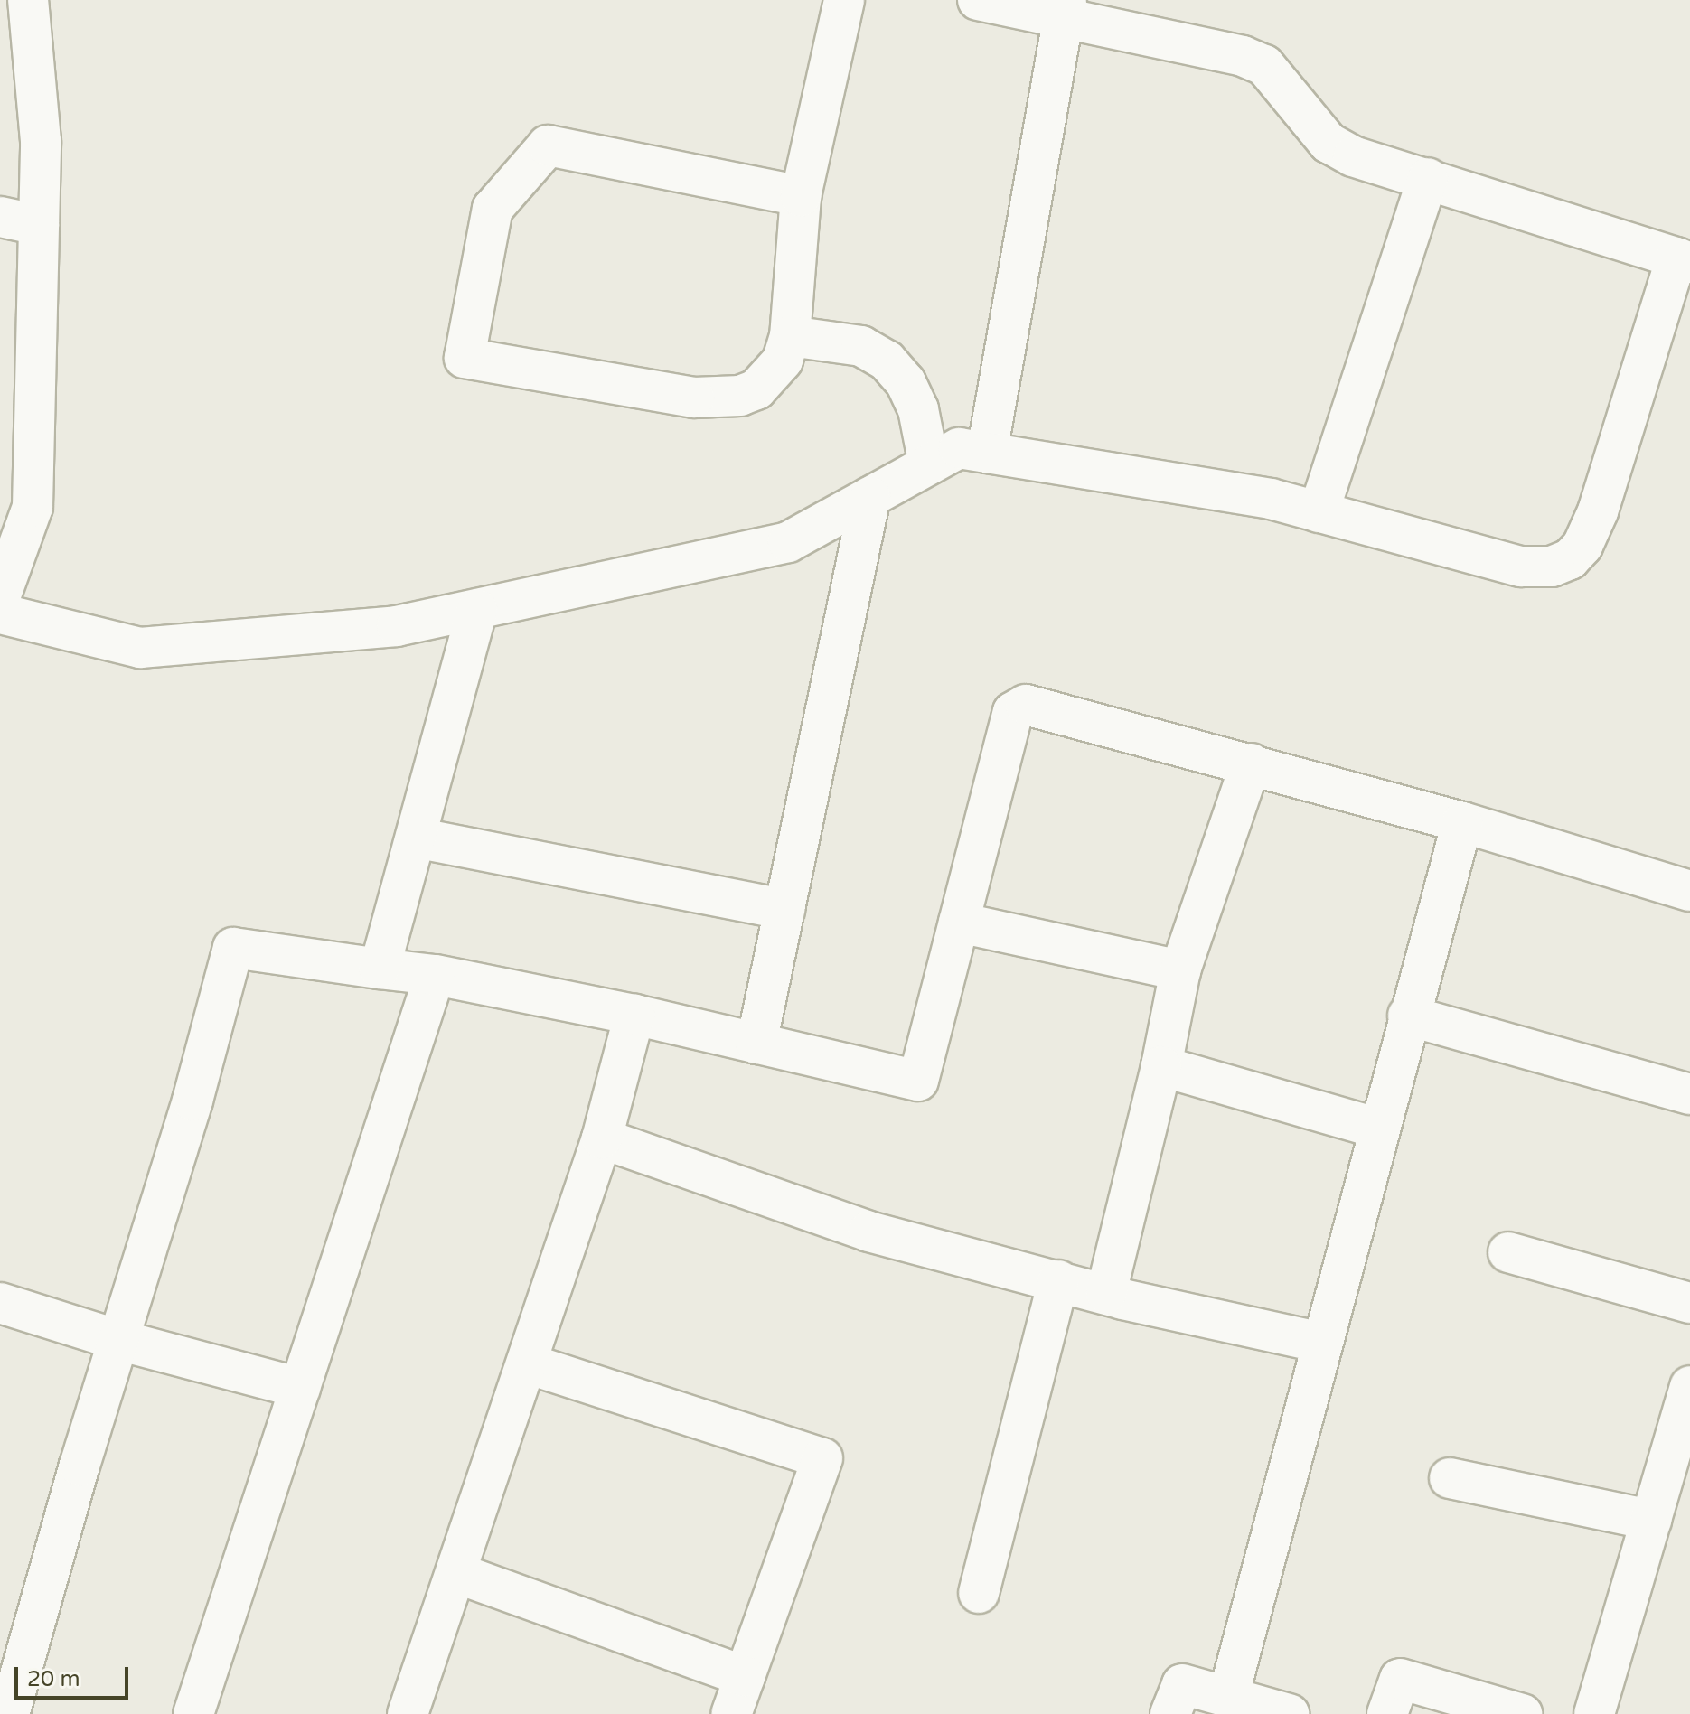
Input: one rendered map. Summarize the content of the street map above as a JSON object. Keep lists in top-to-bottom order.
{
  "scale_bar": "20 m"
}
